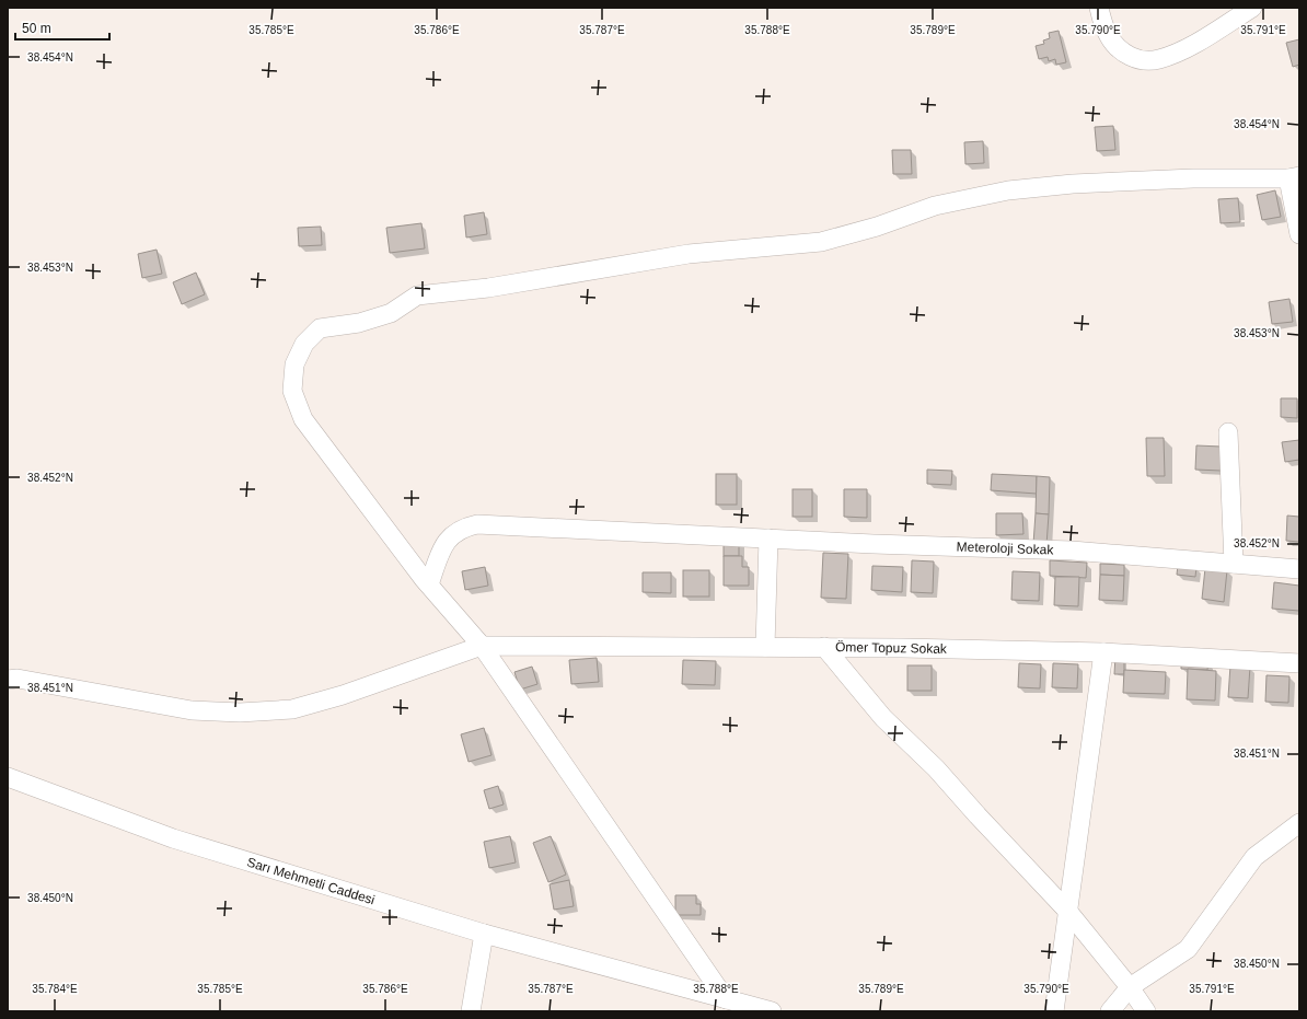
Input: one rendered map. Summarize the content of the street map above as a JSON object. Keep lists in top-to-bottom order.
{
  "streets": {
    "street": ["Meteroloji Sokak", "Ömer Topuz Sokak", "Sarı Mehmetli Caddesi"]
  },
  "scale_bar": "50 m",
  "coordinates": [
    "35.785°E",
    "35.786°E",
    "35.787°E",
    "35.788°E",
    "35.789°E",
    "35.790°E",
    "35.791°E",
    "38.454°N",
    "38.453°N",
    "38.452°N",
    "38.451°N",
    "38.450°N",
    "35.784°E"
  ]
}
